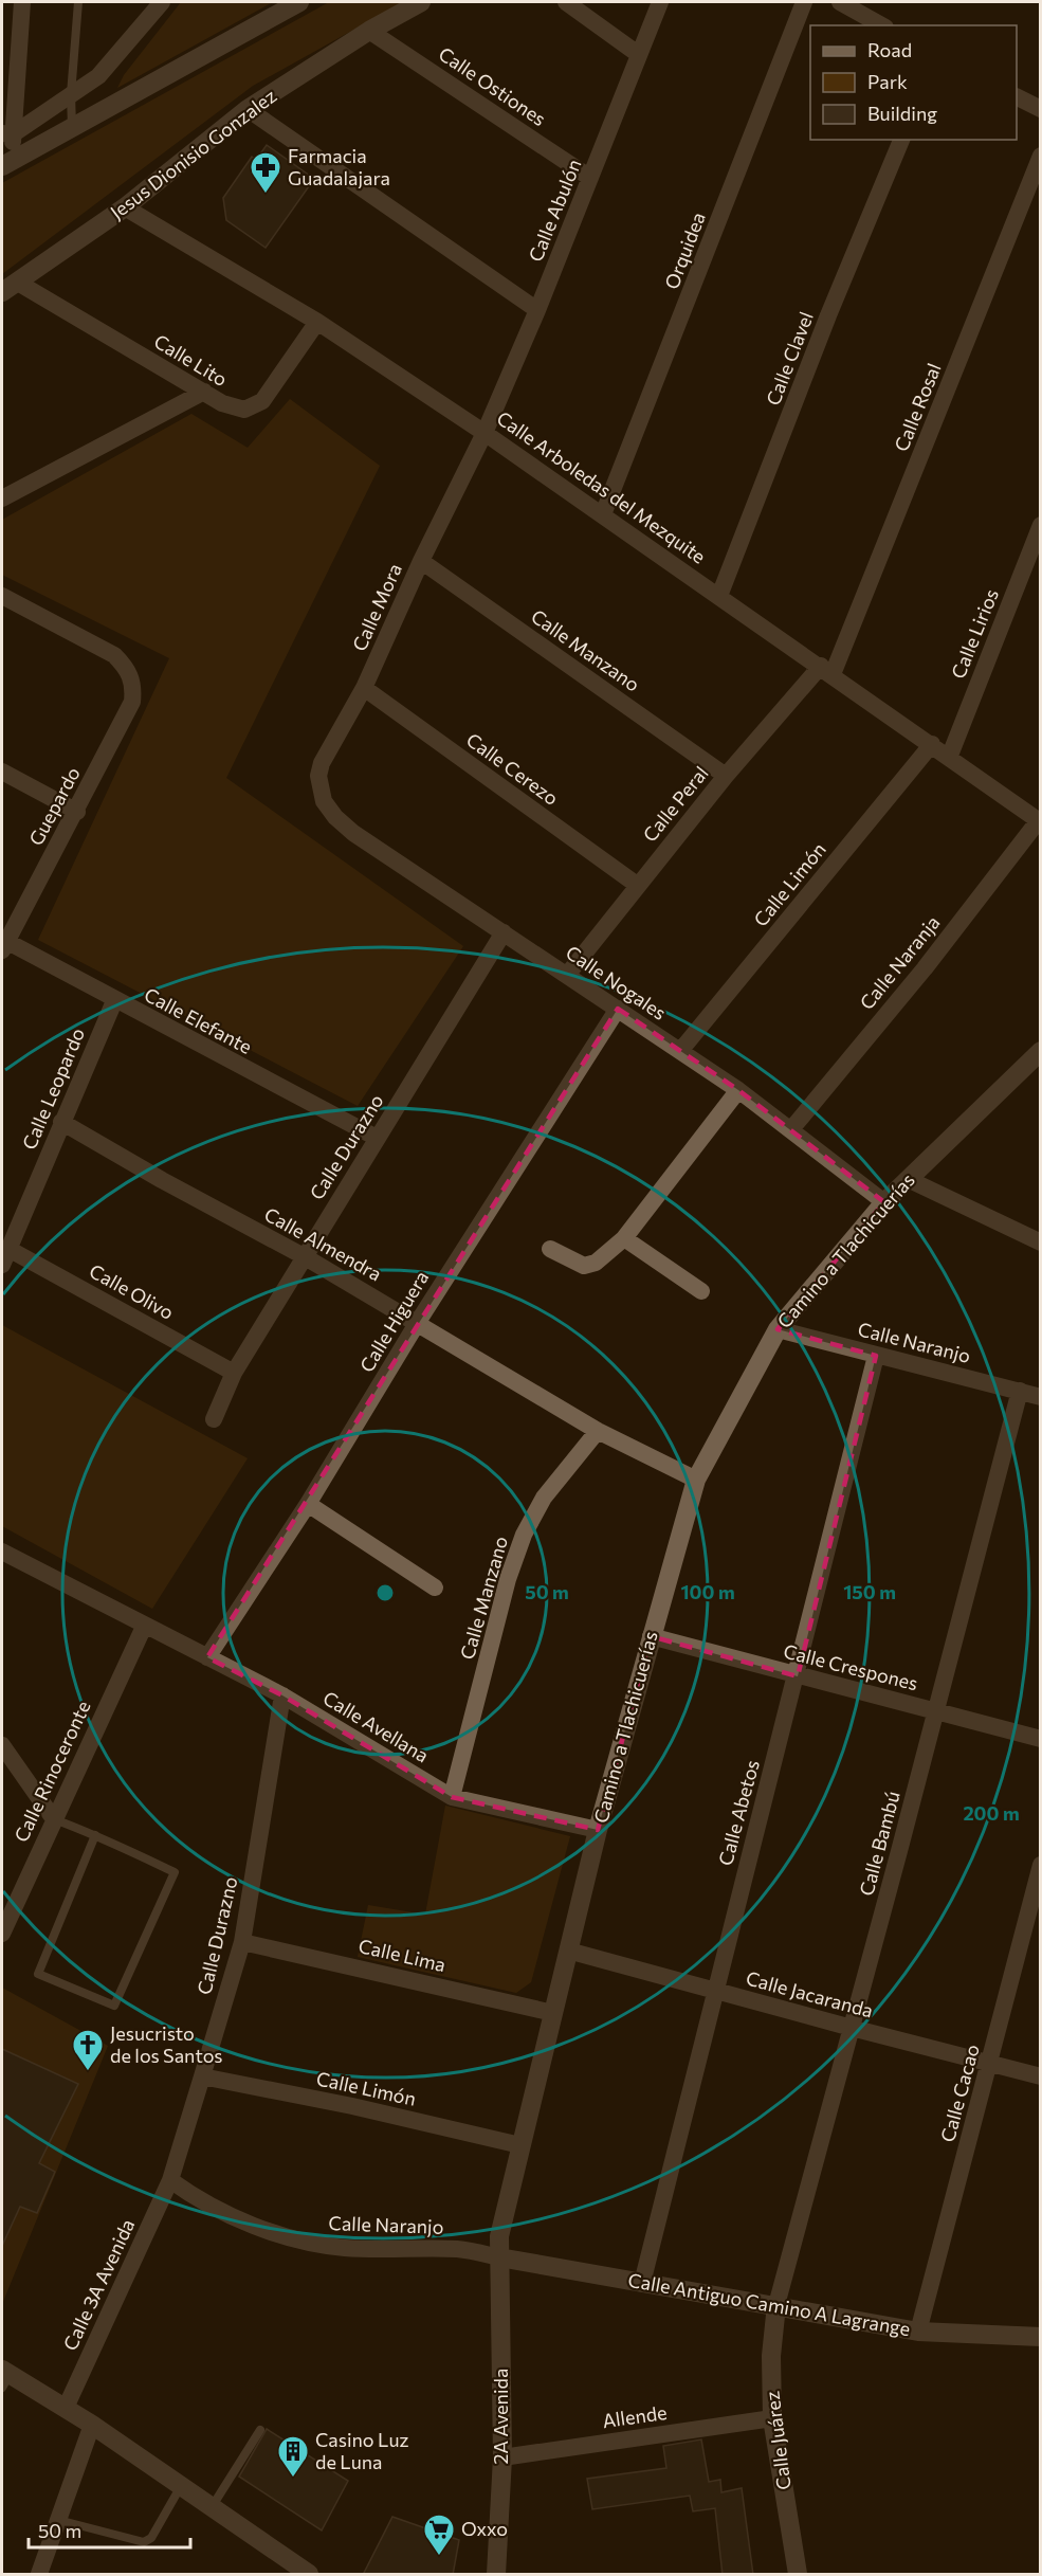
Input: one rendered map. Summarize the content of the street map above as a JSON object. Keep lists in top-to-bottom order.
{
  "streets": {
    "street": [
      "Calle Ostiones",
      "Jesus Dionisio Gonzalez",
      "Calle Abulón",
      "Orquidea",
      "Calle Clavel",
      "Calle Lito",
      "Calle Rosal",
      "Calle Arboledas del Mezquite",
      "Calle Mora",
      "Calle Lirios",
      "Calle Manzano",
      "Calle Cerezo",
      "Calle Peral",
      "Guepardo",
      "Calle Limón",
      "Calle Naranja",
      "Calle Nogales",
      "Calle Elefante",
      "Calle Leopardo",
      "Calle Durazno",
      "Calle Almendra",
      "Camino a Tlachicuerías",
      "Calle Olivo",
      "Calle Higuera",
      "Calle Naranjo",
      "Calle Crespones",
      "Calle Avellana",
      "Calle Rinoceronte",
      "Calle Abetos",
      "Calle Bambú",
      "Calle Lima",
      "Calle Jacaranda",
      "Calle Cacao",
      "Calle 3A Avenida",
      "Calle Antiguo Camino A Lagrange",
      "2A Avenida",
      "Allende",
      "Calle Juárez"
    ]
  },
  "crossings": [
    ["Calle Ostiones", "Jesus Dionisio Gonzalez"],
    ["Calle Ostiones", "Calle Abulón"],
    ["Jesus Dionisio Gonzalez", "Calle Lito"],
    ["Jesus Dionisio Gonzalez", "Calle Arboledas del Mezquite"],
    ["Calle Abulón", "Calle Arboledas del Mezquite"],
    ["Calle Abulón", "Calle Mora"],
    ["Orquidea", "Calle Arboledas del Mezquite"],
    ["Calle Clavel", "Calle Arboledas del Mezquite"],
    ["Calle Lito", "Calle Arboledas del Mezquite"],
    ["Calle Rosal", "Calle Arboledas del Mezquite"],
    ["Calle Rosal", "Calle Peral"],
    ["Calle Arboledas del Mezquite", "Calle Mora"],
    ["Calle Arboledas del Mezquite", "Calle Lirios"],
    ["Calle Arboledas del Mezquite", "Calle Peral"],
    ["Calle Arboledas del Mezquite", "Calle Limón"],
    ["Calle Arboledas del Mezquite", "Calle Naranja"],
    ["Calle Mora", "Calle Manzano"],
    ["Calle Mora", "Calle Cerezo"],
    ["Calle Mora", "Calle Nogales"],
    ["Calle Manzano", "Calle Peral"],
    ["Calle Manzano", "Calle Almendra"],
    ["Calle Manzano", "Calle Avellana"],
    ["Calle Cerezo", "Calle Peral"],
    ["Calle Peral", "Calle Nogales"],
    ["Guepardo", "Calle Elefante"],
    ["Calle Limón", "Calle Nogales"],
    ["Calle Limón", "Calle Durazno"],
    ["Calle Limón", "Camino a Tlachicuerías"],
    ["Calle Naranja", "Calle Nogales"],
    ["Calle Nogales", "Calle Durazno"],
    ["Calle Nogales", "Camino a Tlachicuerías"],
    ["Calle Nogales", "Calle Higuera"],
    ["Calle Elefante", "Calle Leopardo"],
    ["Calle Elefante", "Calle Durazno"],
    ["Calle Leopardo", "Calle Almendra"],
    ["Calle Leopardo", "Calle Olivo"],
    ["Calle Durazno", "Calle Almendra"],
    ["Calle Durazno", "Calle Olivo"],
    ["Calle Durazno", "Calle Naranjo"],
    ["Calle Durazno", "Calle Avellana"],
    ["Calle Durazno", "Calle Lima"],
    ["Calle Durazno", "Calle 3A Avenida"],
    ["Calle Almendra", "Camino a Tlachicuerías"],
    ["Calle Almendra", "Calle Higuera"],
    ["Camino a Tlachicuerías", "Calle Naranjo"],
    ["Camino a Tlachicuerías", "Calle Crespones"],
    ["Camino a Tlachicuerías", "Calle Avellana"],
    ["Camino a Tlachicuerías", "Calle Lima"],
    ["Camino a Tlachicuerías", "Calle Jacaranda"],
    ["Camino a Tlachicuerías", "Calle Antiguo Camino A Lagrange"],
    ["Camino a Tlachicuerías", "2A Avenida"],
    ["Calle Higuera", "Calle Avellana"],
    ["Calle Naranjo", "Calle Abetos"],
    ["Calle Naranjo", "Calle Bambú"],
    ["Calle Naranjo", "Calle 3A Avenida"],
    ["Calle Naranjo", "Calle Antiguo Camino A Lagrange"],
    ["Calle Naranjo", "2A Avenida"],
    ["Calle Crespones", "Calle Abetos"],
    ["Calle Crespones", "Calle Bambú"],
    ["Calle Avellana", "Calle Rinoceronte"],
    ["Calle Abetos", "Calle Jacaranda"],
    ["Calle Abetos", "Calle Antiguo Camino A Lagrange"],
    ["Calle Bambú", "Calle Jacaranda"],
    ["Calle Bambú", "Calle Antiguo Camino A Lagrange"],
    ["Calle Bambú", "Calle Juárez"],
    ["Calle Jacaranda", "Calle Cacao"],
    ["Calle Cacao", "Calle Antiguo Camino A Lagrange"],
    ["Calle Antiguo Camino A Lagrange", "2A Avenida"],
    ["Calle Antiguo Camino A Lagrange", "Calle Juárez"],
    ["2A Avenida", "Allende"],
    ["Allende", "Calle Juárez"]
  ],
  "places": {
    "pharmacy": ["Farmacia Guadalajara"],
    "church": ["Jesucristo de los Santos"],
    "building": ["Casino Luz de Luna"],
    "supermarket": ["Oxxo"]
  },
  "legend": ["Road", "Park", "Building"],
  "scale_bar": "50 m",
  "rings": [
    "50 m",
    "100 m",
    "150 m",
    "200 m"
  ]
}
